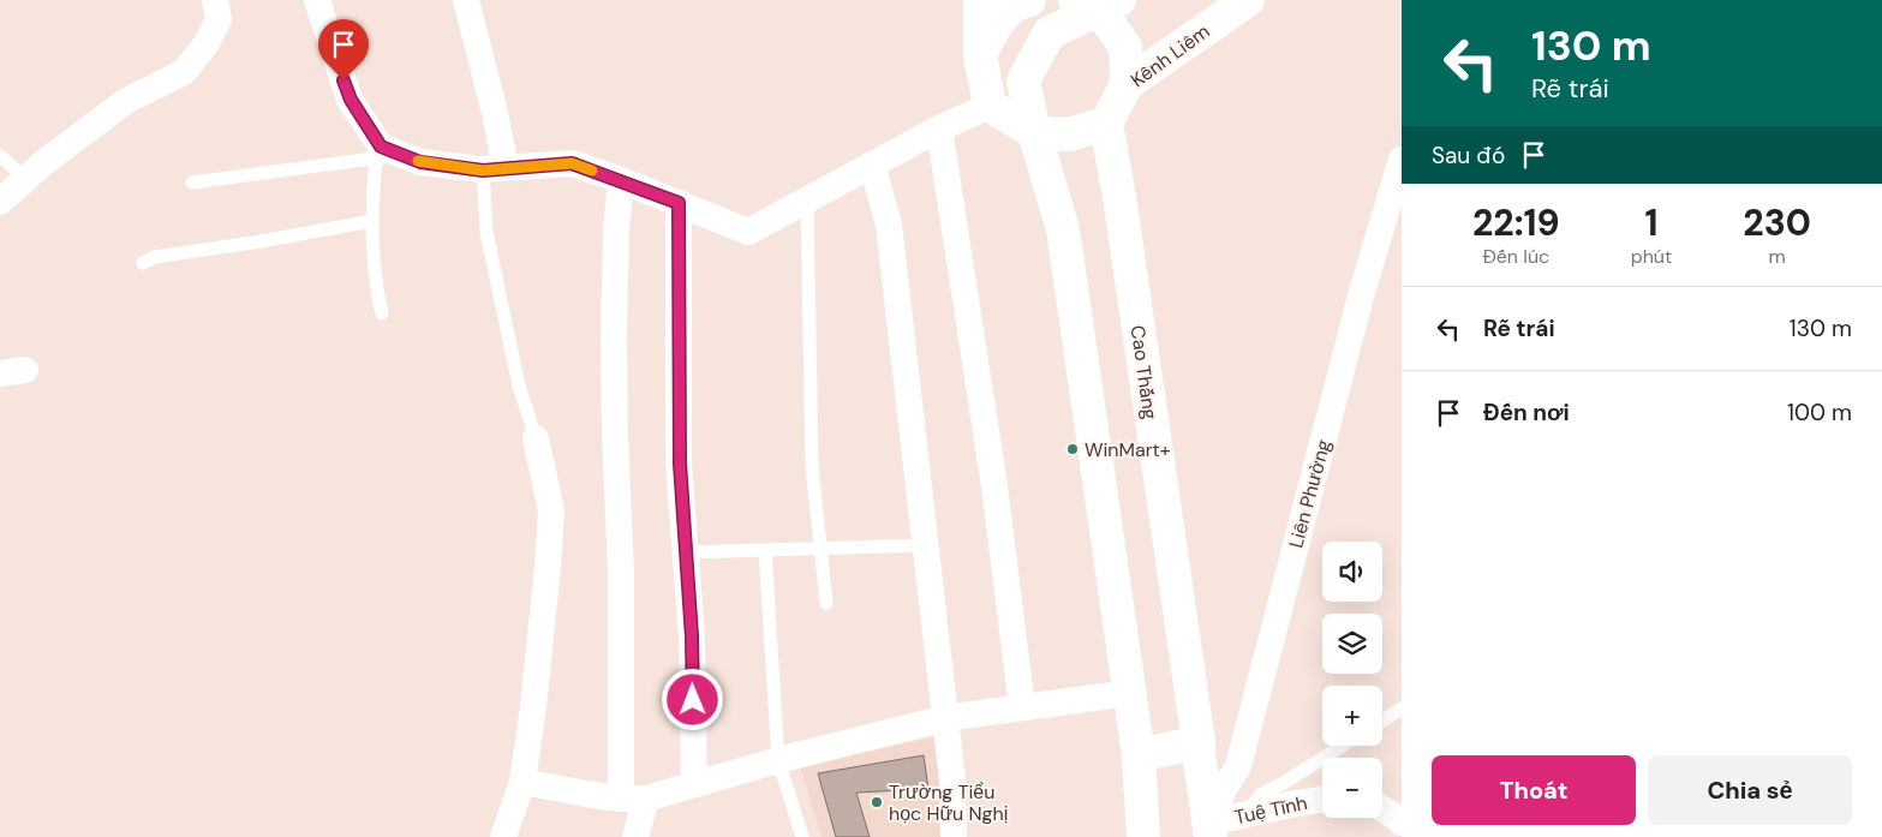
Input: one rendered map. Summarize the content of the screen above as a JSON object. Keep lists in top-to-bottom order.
{
  "streets": {
    "main road": ["Kênh Liêm", "Cao Thắng"],
    "street": ["Liên Phường", "Tuệ Tĩnh"]
  },
  "crossings": [
    ["Kênh Liêm", "Cao Thắng"],
    ["Cao Thắng", "Liên Phường"],
    ["Cao Thắng", "Tuệ Tĩnh"],
    ["Liên Phường", "Tuệ Tĩnh"]
  ],
  "places": ["WinMart+", "Trường Tiểu học Hữu Nghị"],
  "page": {
    "turn": ["130 m", "Rẽ trái"],
    "then": "Sau đó",
    "eta": [
      "22:19",
      "Đến lúc",
      "1",
      "phút",
      "230",
      "m"
    ],
    "list": [
      {
        "name": "Rẽ trái",
        "value": "130 m"
      },
      {
        "name": "Đến nơi",
        "value": "100 m"
      }
    ],
    "map_buttons": ["+", "−"],
    "buttons": ["Thoát", "Chia sẻ"]
  }
}
